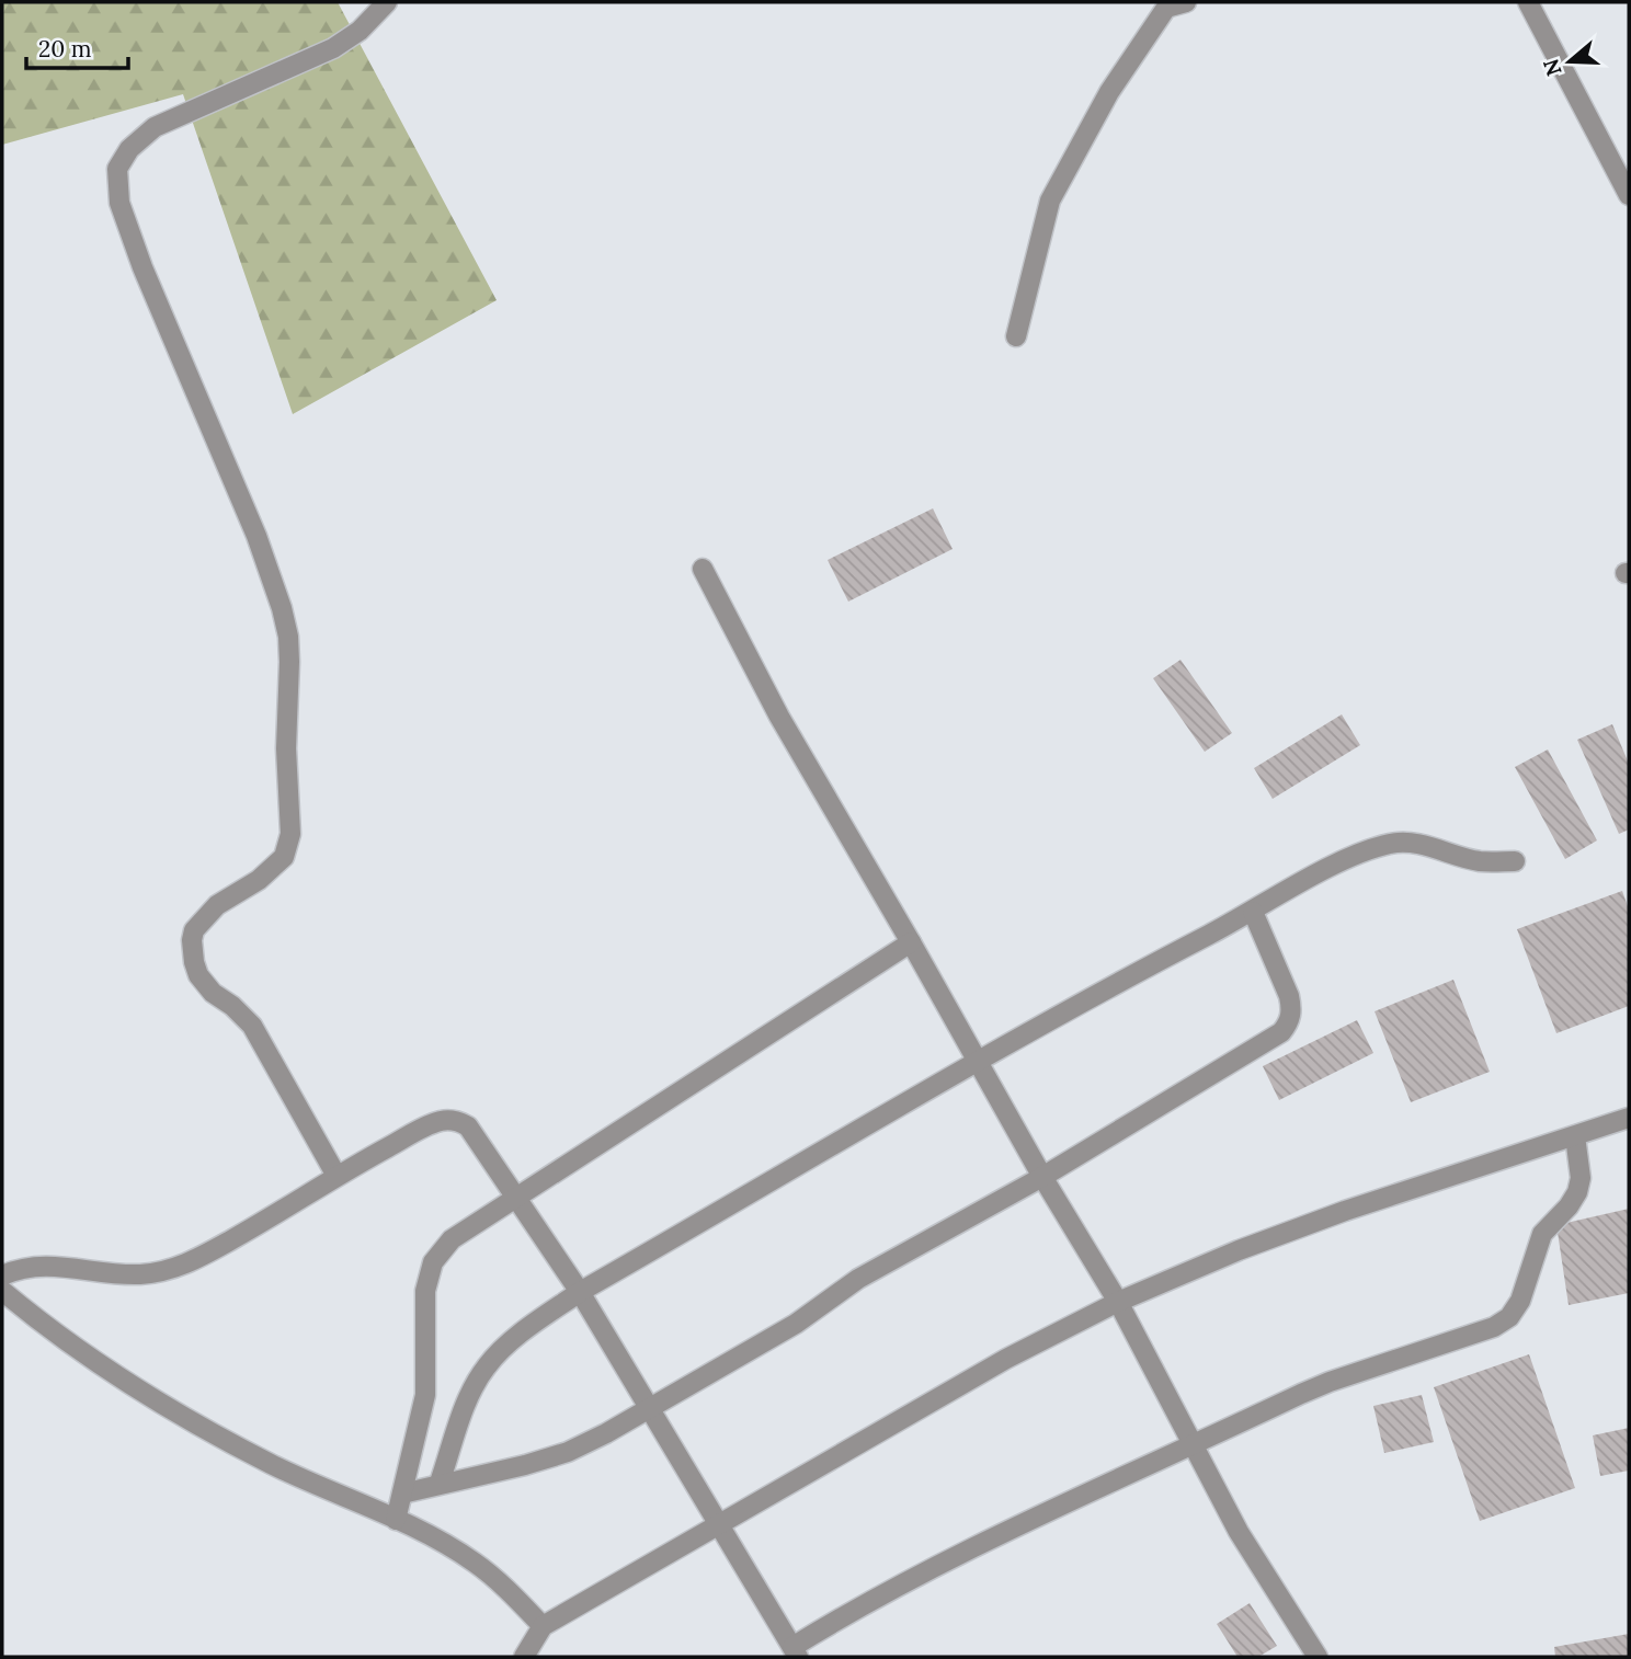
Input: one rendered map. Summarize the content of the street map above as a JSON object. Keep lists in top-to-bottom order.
{
  "scale_bar": "20 m",
  "north": "left"
}
